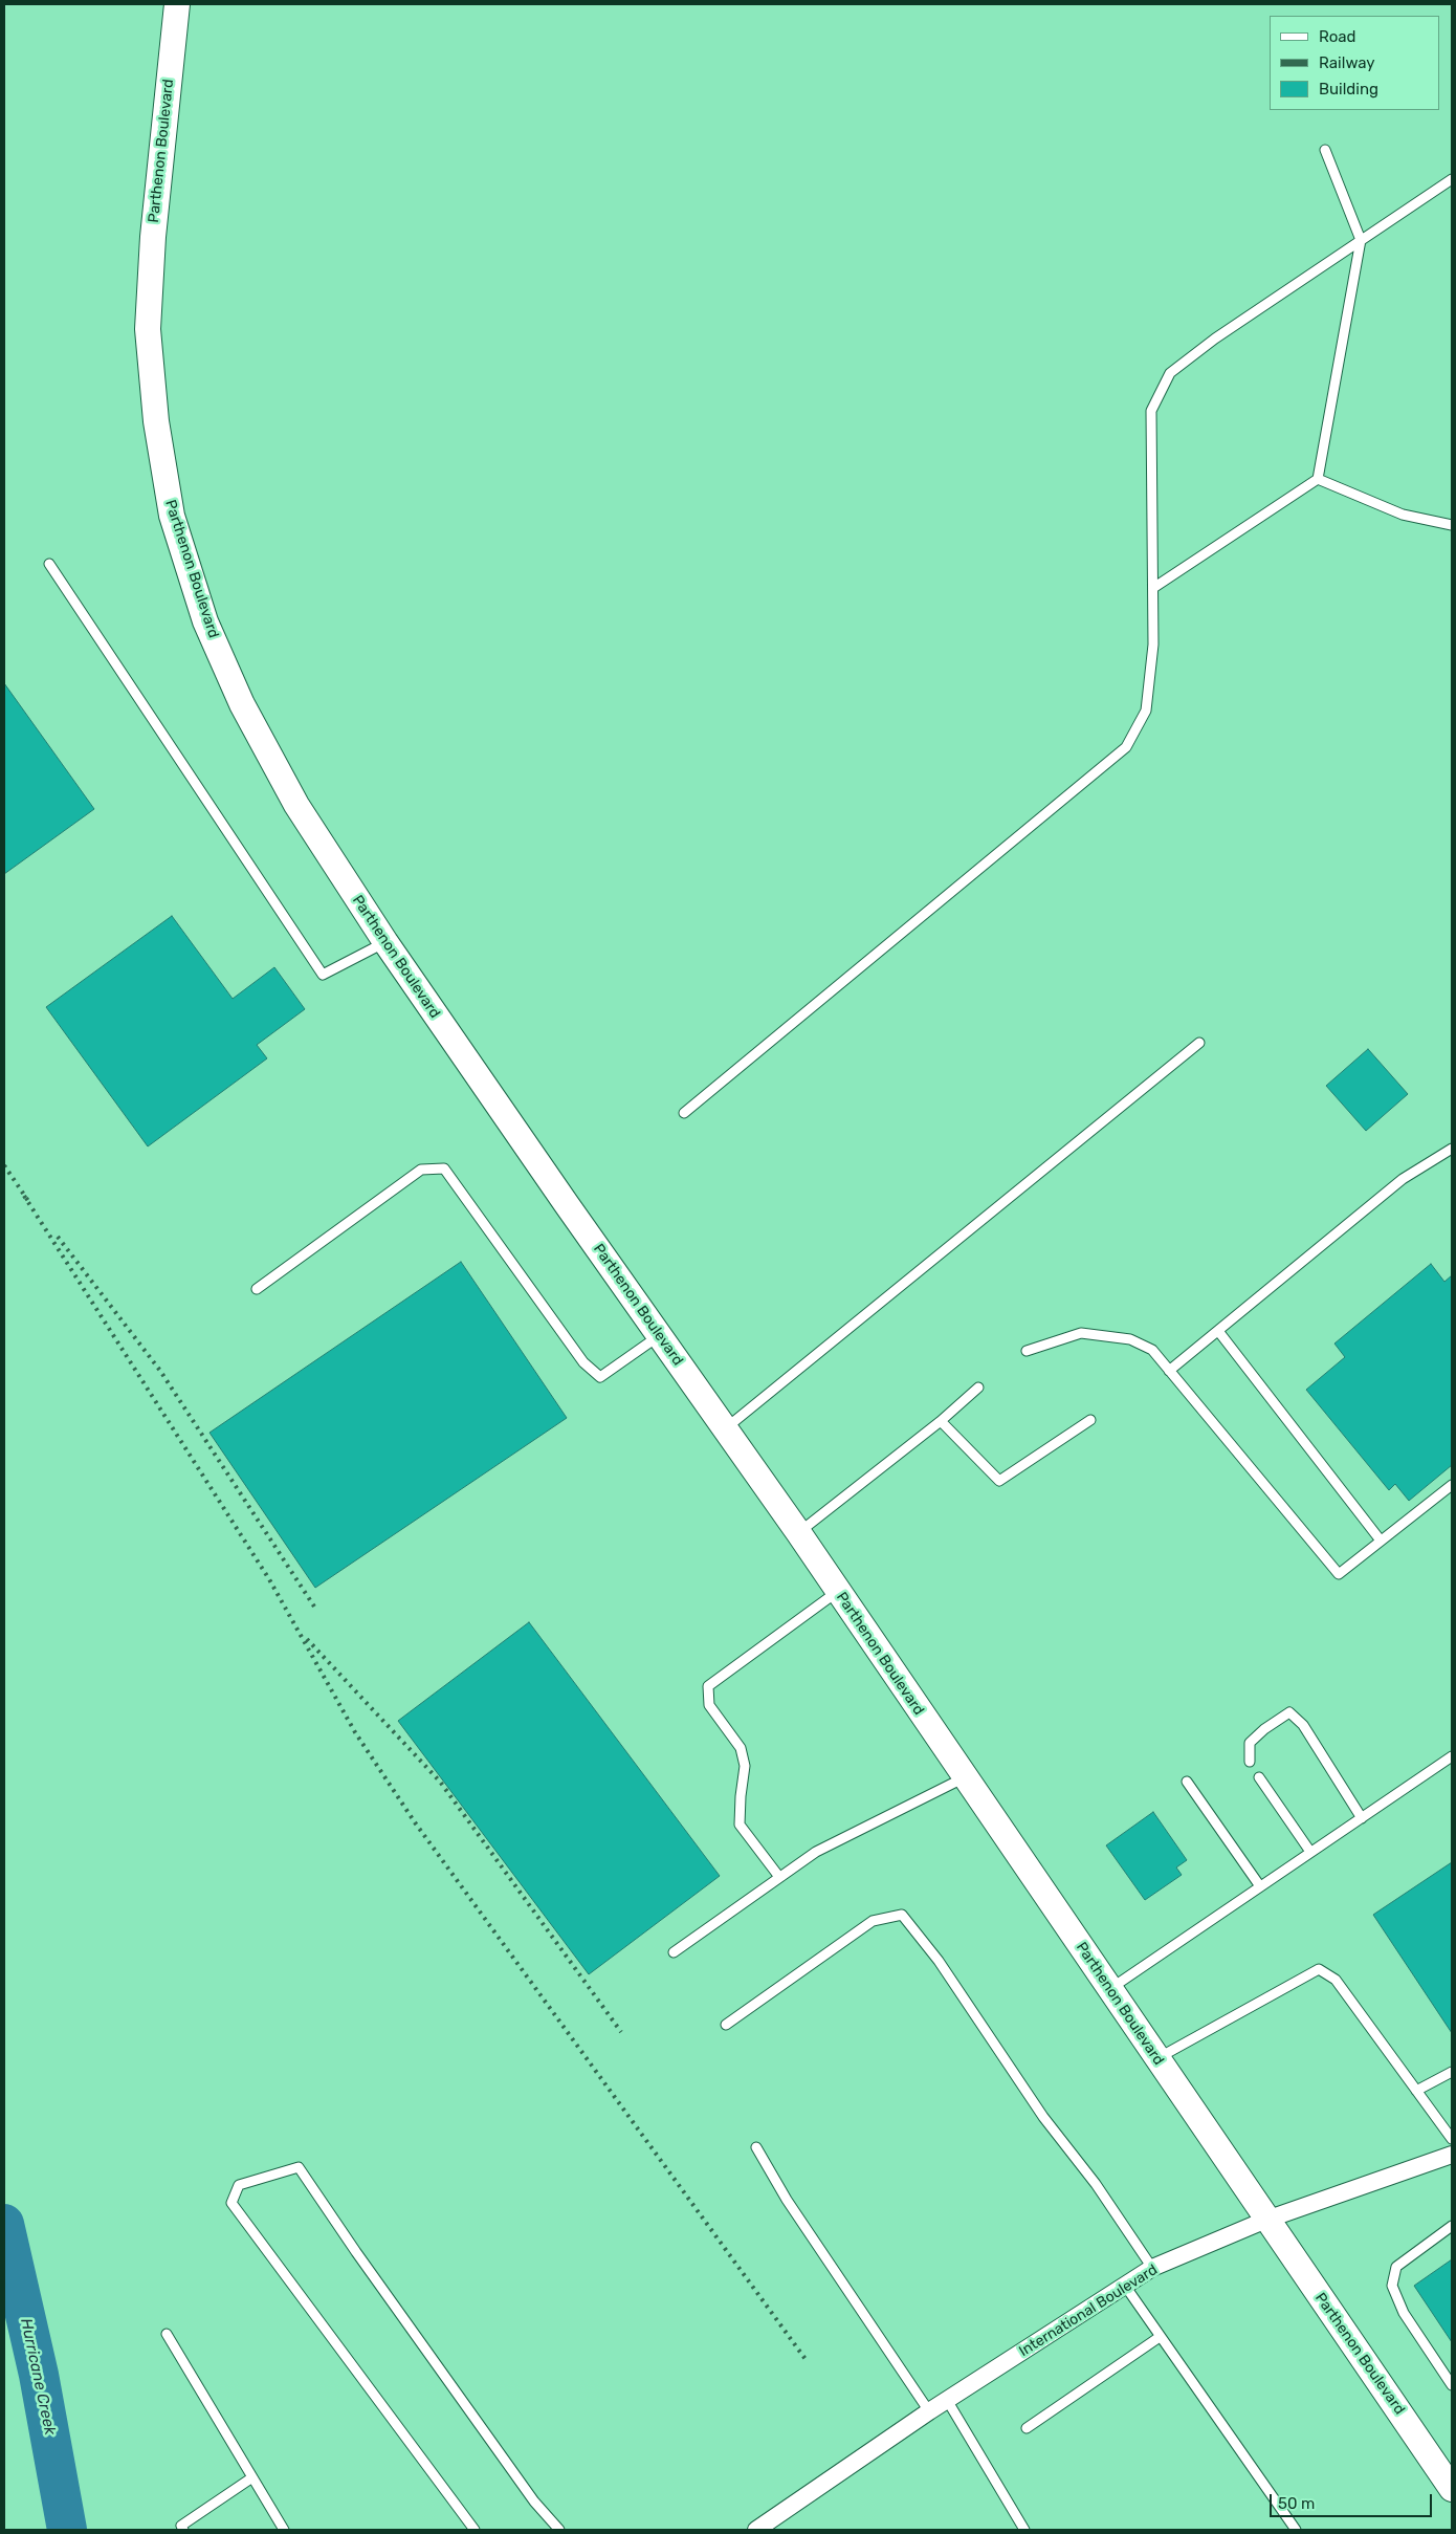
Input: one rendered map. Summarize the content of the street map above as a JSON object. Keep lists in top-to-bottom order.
{
  "streets": {
    "main road": ["Parthenon Boulevard"],
    "street": ["International Boulevard"]
  },
  "crossings": [
    ["Parthenon Boulevard", "International Boulevard"]
  ],
  "water": ["Hurricane Creek"],
  "legend": ["Road", "Railway", "Building"],
  "scale_bar": "50 m"
}
